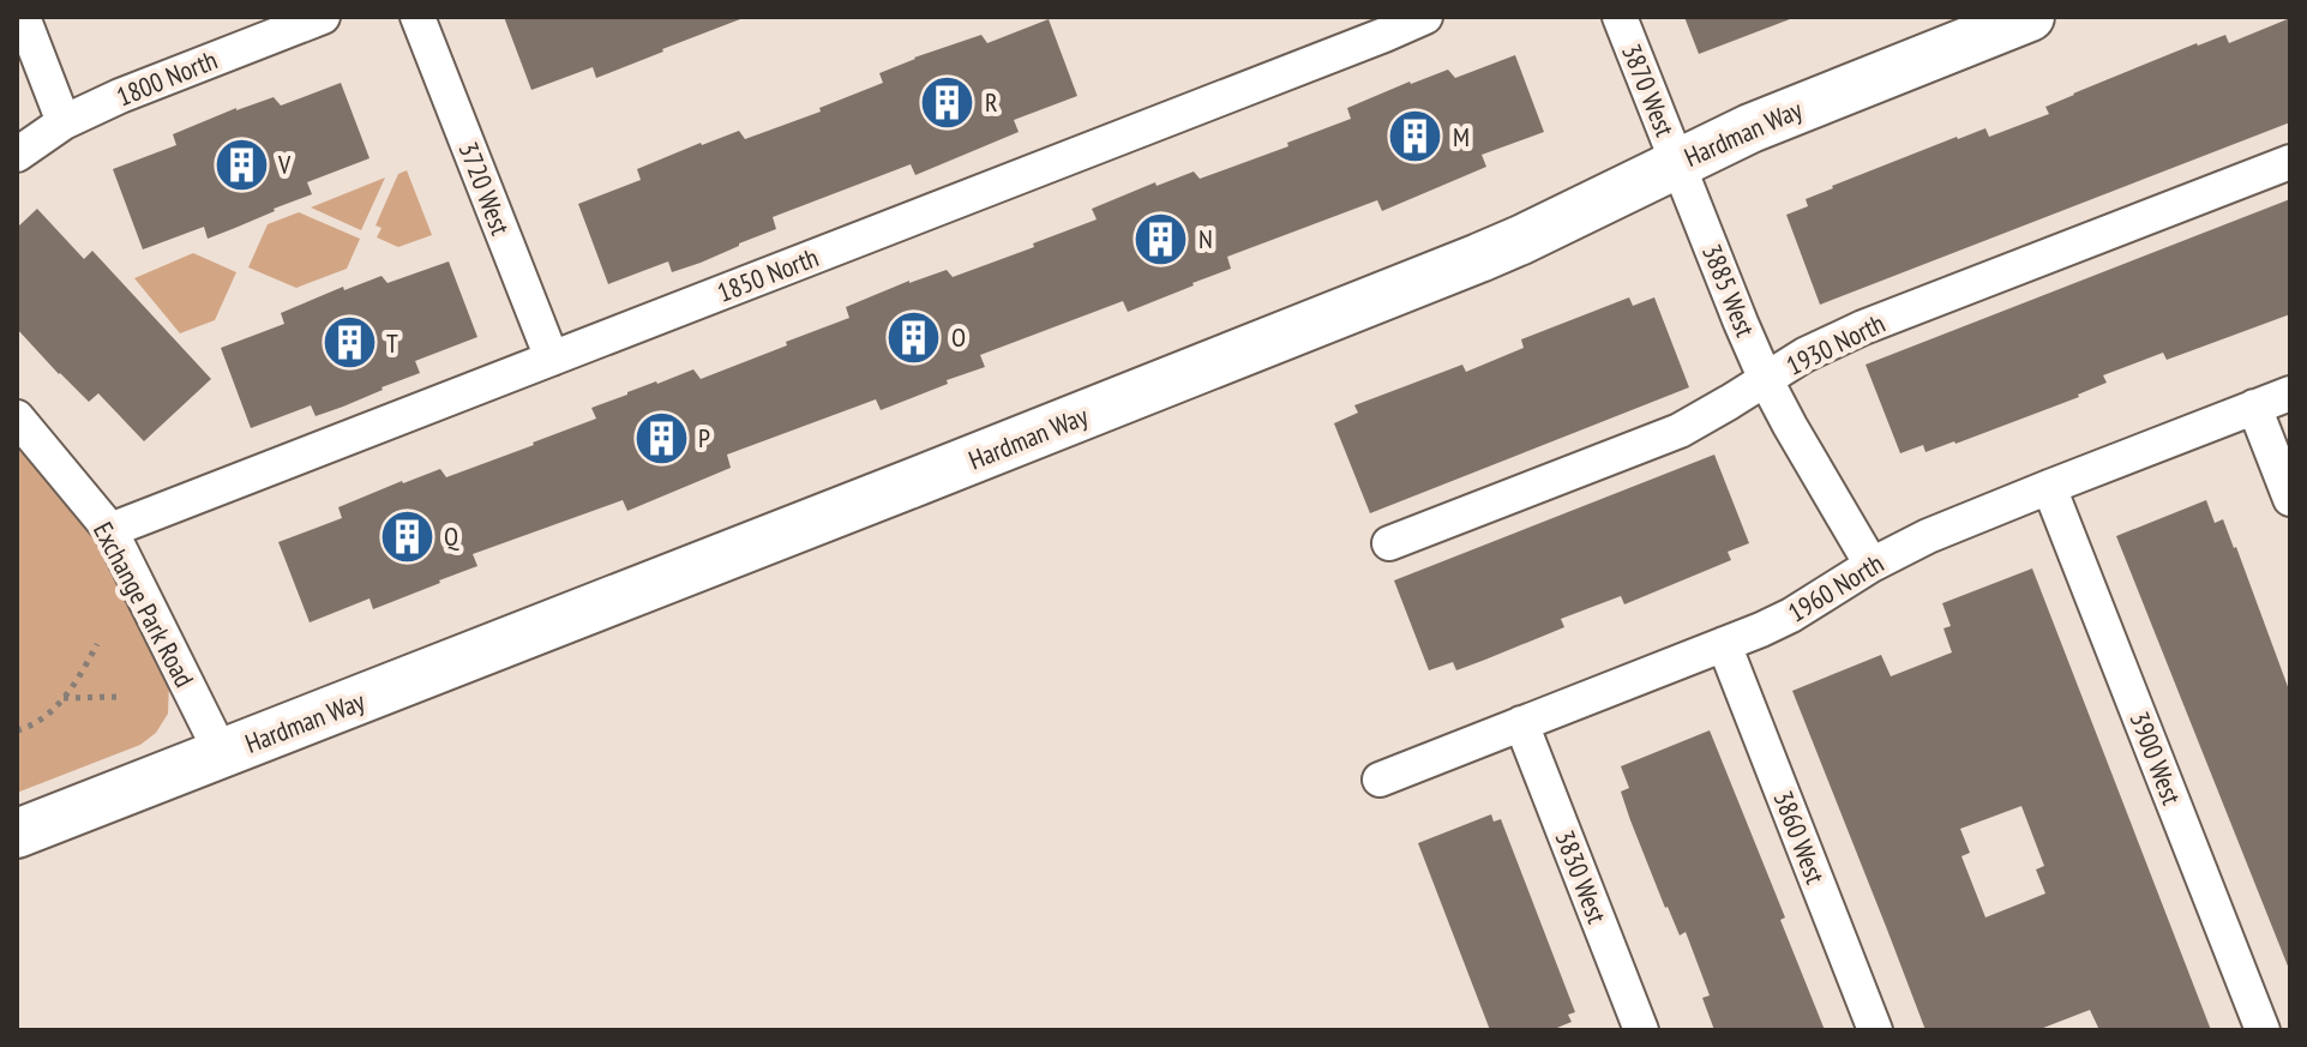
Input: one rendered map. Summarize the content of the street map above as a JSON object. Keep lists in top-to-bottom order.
{
  "streets": {
    "street": [
      "1800 North",
      "3870 West",
      "Hardman Way",
      "3720 West",
      "1850 North",
      "3885 West",
      "1930 North",
      "1960 North",
      "Exchange Park Road",
      "3900 West",
      "3860 West",
      "3830 West"
    ]
  },
  "crossings": [
    ["3870 West", "Hardman Way"],
    ["3870 West", "3885 West"],
    ["Hardman Way", "3885 West"],
    ["Hardman Way", "Exchange Park Road"],
    ["3720 West", "1850 North"],
    ["1850 North", "Exchange Park Road"],
    ["3885 West", "1930 North"],
    ["3885 West", "1960 North"],
    ["1960 North", "3900 West"],
    ["1960 North", "3860 West"],
    ["1960 North", "3830 West"]
  ],
  "places": {
    "building": [
      "R",
      "M",
      "V",
      "N",
      "O",
      "T",
      "P",
      "Q"
    ]
  }
}
